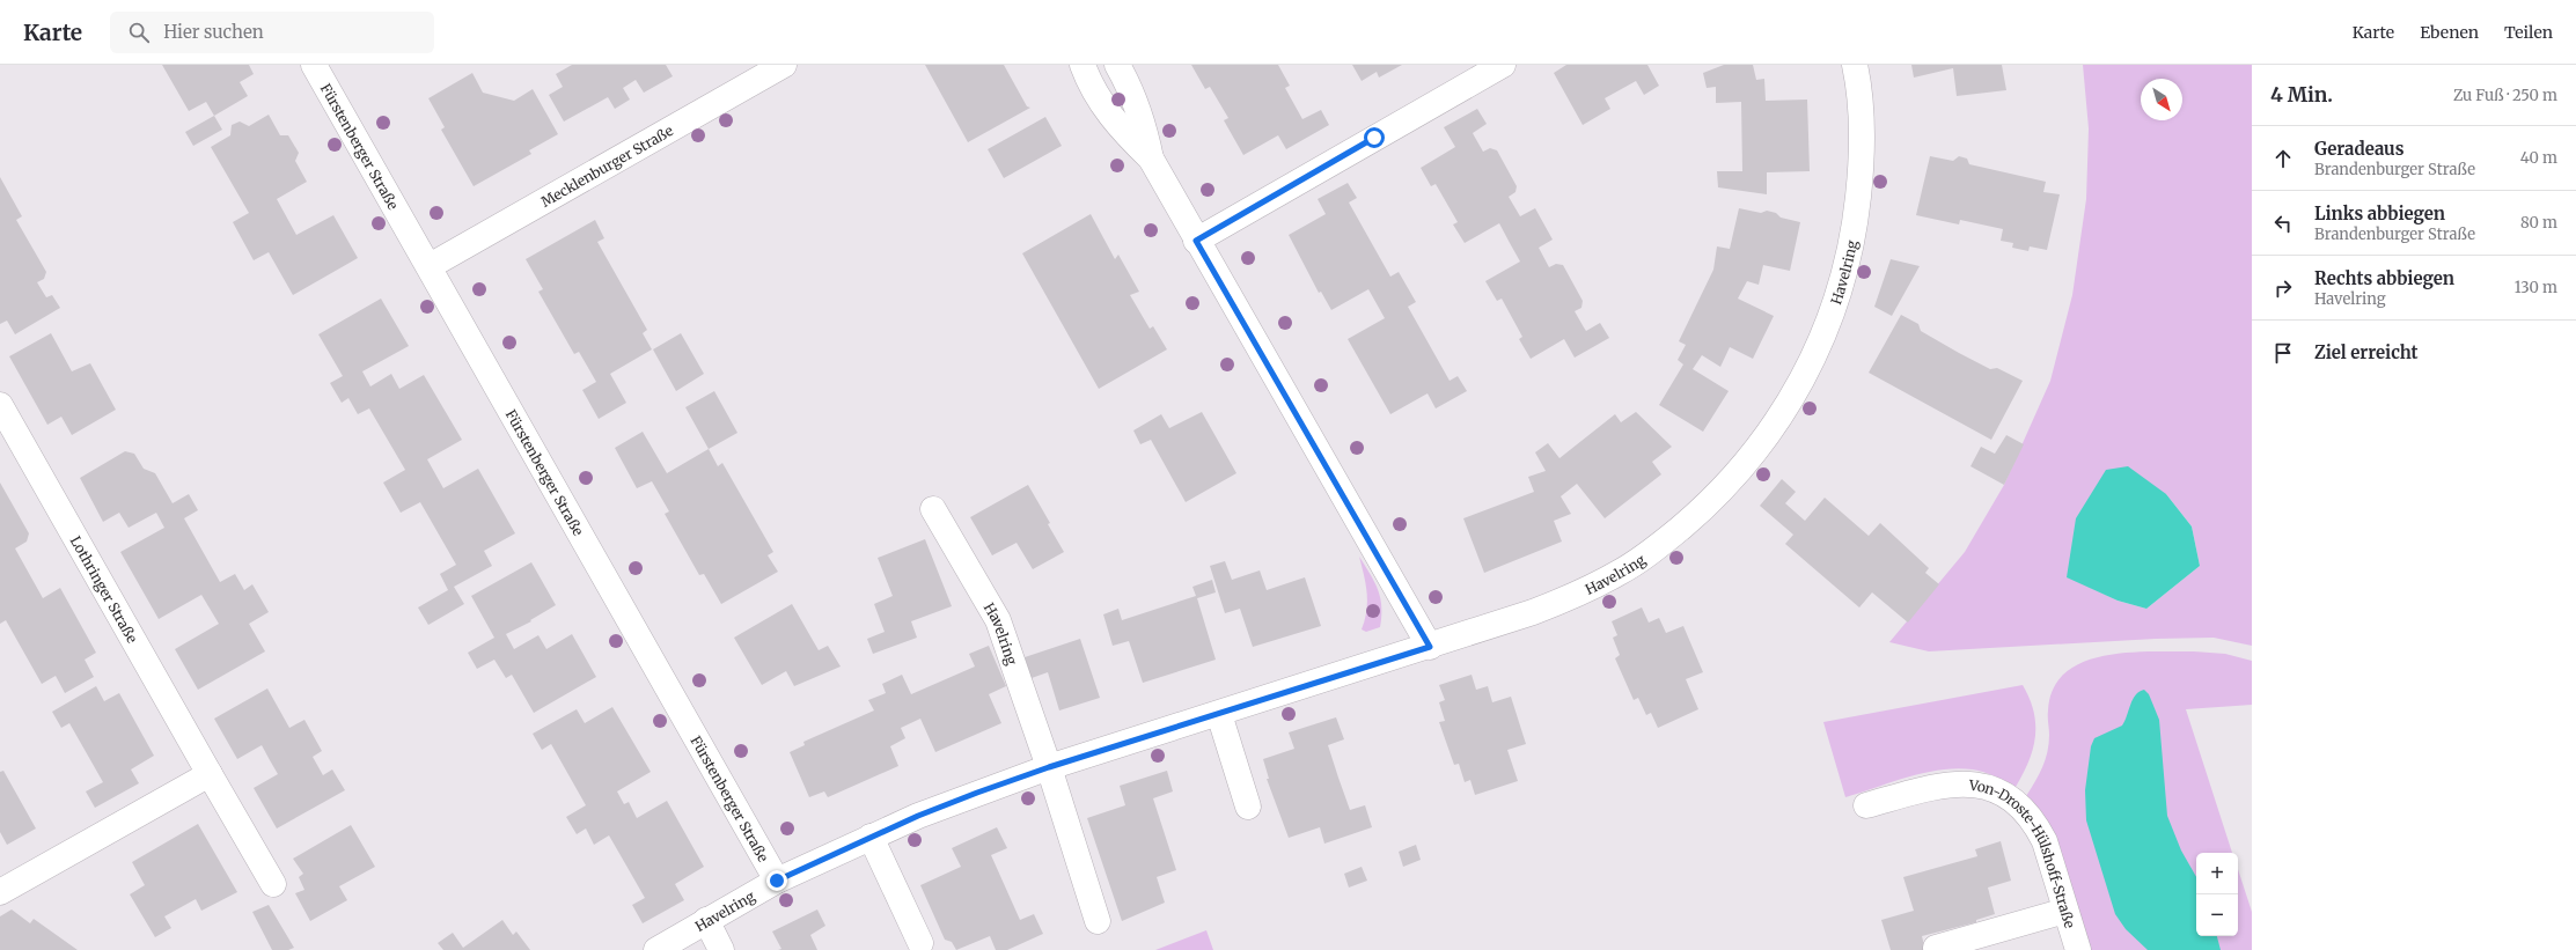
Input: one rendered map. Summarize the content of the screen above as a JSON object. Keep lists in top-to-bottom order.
{
  "streets": {
    "street": [
      "Fürstenberger Straße",
      "Mecklenburger Straße",
      "Havelring",
      "Lothringer Straße",
      "Von-Droste-Hülshoff-Straße"
    ]
  },
  "crossings": [
    ["Fürstenberger Straße", "Mecklenburger Straße"],
    ["Fürstenberger Straße", "Havelring"]
  ],
  "north": "bottom right",
  "page": {
    "header": "Karte",
    "search": "Hier suchen",
    "nav": ["Karte", "Ebenen", "Teilen"],
    "heading": ["4 Min.", "Zu Fuß · 250 m"],
    "list": [
      ["Geradeaus", "Brandenburger Straße", "40 m"],
      ["Links abbiegen", "Brandenburger Straße", "80 m"],
      ["Rechts abbiegen", "Havelring", "130 m"],
      "Ziel erreicht"
    ],
    "map_buttons": ["+", "−"]
  }
}
